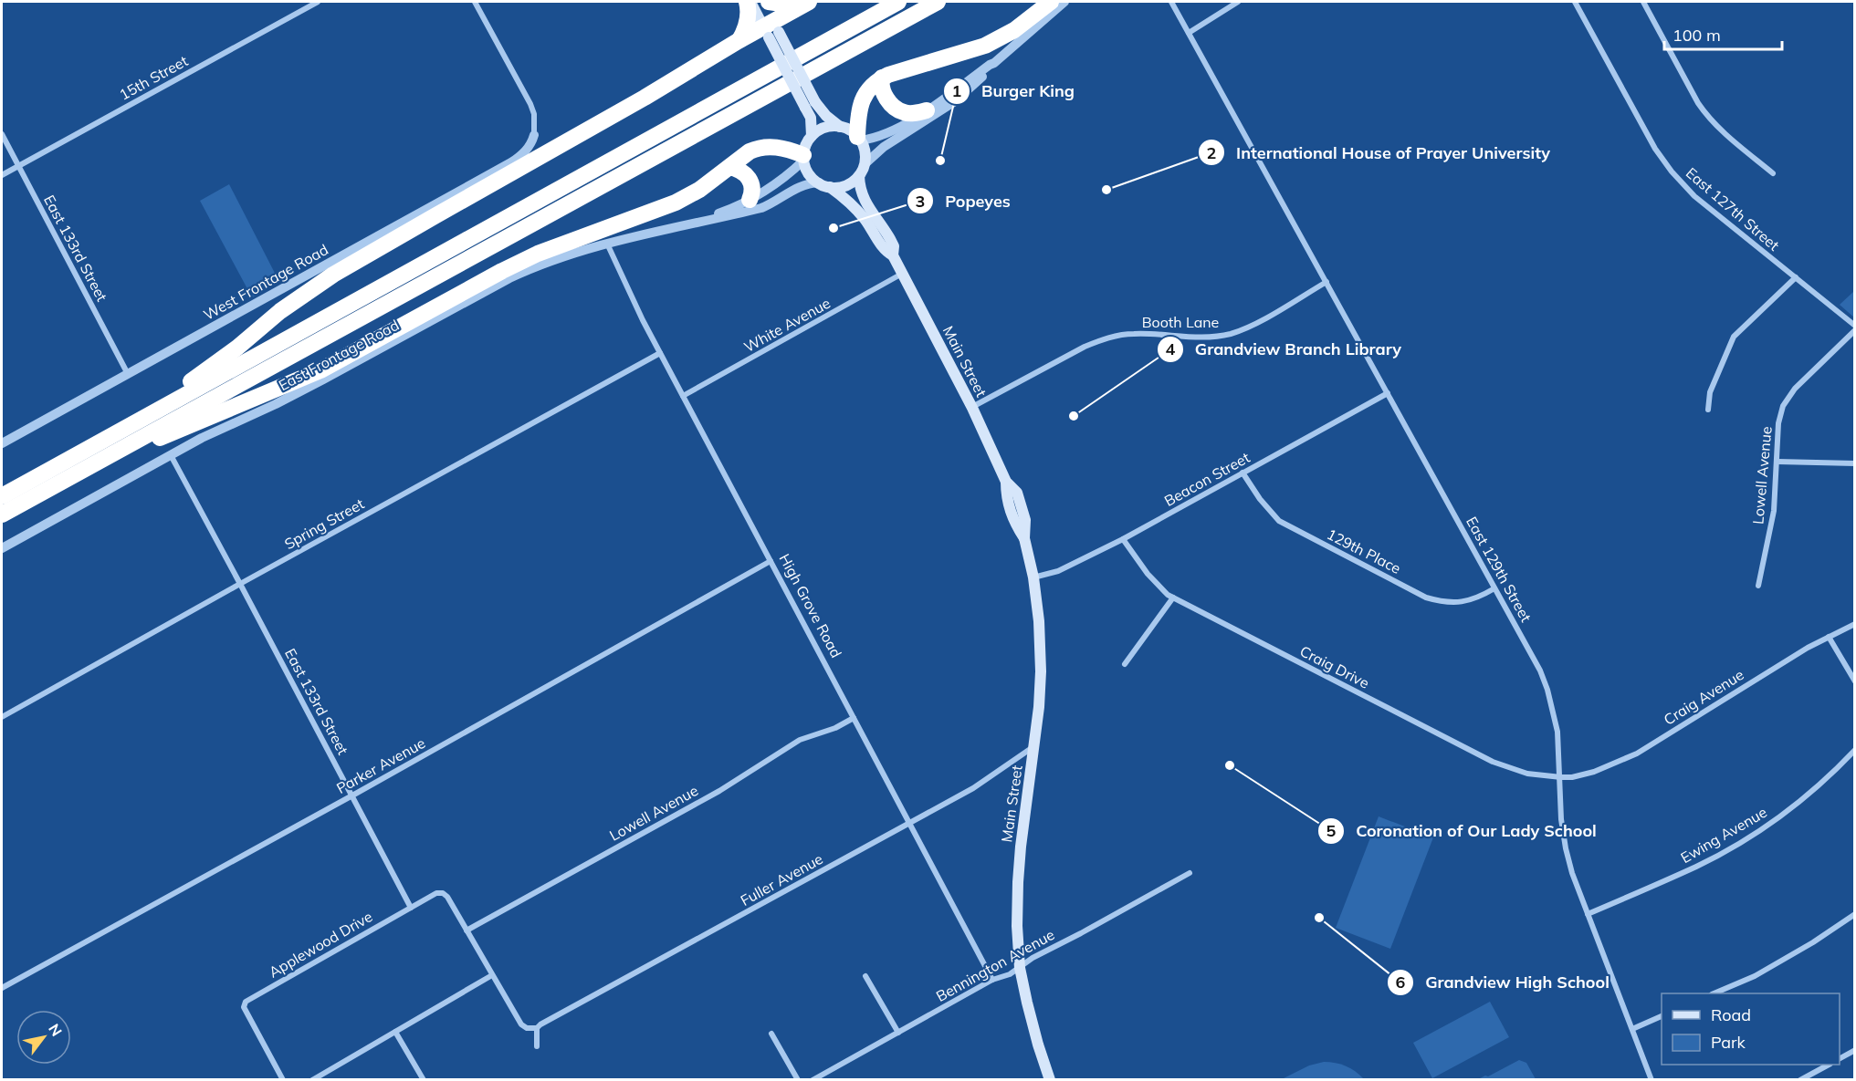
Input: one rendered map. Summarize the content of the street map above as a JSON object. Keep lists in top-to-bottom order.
{
  "streets": {
    "main road": ["Main Street"],
    "street": [
      "15th Street",
      "East 127th Street",
      "East 133rd Street",
      "West Frontage Road",
      "Booth Lane",
      "White Avenue",
      "East Frontage Road",
      "Lowell Avenue",
      "Beacon Street",
      "Spring Street",
      "129th Place",
      "East 129th Street",
      "High Grove Road",
      "Craig Drive",
      "Craig Avenue",
      "Parker Avenue",
      "Ewing Avenue",
      "Fuller Avenue",
      "Applewood Drive",
      "Bennington Avenue"
    ]
  },
  "crossings": [
    ["15th Street", "East 133rd Street"],
    ["East 133rd Street", "West Frontage Road"],
    ["East 133rd Street", "East Frontage Road"],
    ["East 133rd Street", "Spring Street"],
    ["East 133rd Street", "Parker Avenue"],
    ["East 133rd Street", "Applewood Drive"],
    ["Booth Lane", "Main Street"],
    ["Booth Lane", "East 129th Street"],
    ["White Avenue", "Main Street"],
    ["White Avenue", "High Grove Road"],
    ["East Frontage Road", "Main Street"],
    ["East Frontage Road", "High Grove Road"],
    ["Main Street", "Beacon Street"],
    ["Main Street", "Fuller Avenue"],
    ["Main Street", "Bennington Avenue"],
    ["Lowell Avenue", "High Grove Road"],
    ["Beacon Street", "129th Place"],
    ["Beacon Street", "East 129th Street"],
    ["Beacon Street", "Craig Drive"],
    ["Spring Street", "High Grove Road"],
    ["129th Place", "East 129th Street"],
    ["East 129th Street", "Craig Drive"],
    ["East 129th Street", "Craig Avenue"],
    ["East 129th Street", "Ewing Avenue"],
    ["High Grove Road", "Parker Avenue"],
    ["High Grove Road", "Fuller Avenue"],
    ["High Grove Road", "Bennington Avenue"],
    ["Craig Drive", "Craig Avenue"]
  ],
  "places": [
    "Burger King",
    "International House of Prayer University",
    "Popeyes",
    "Grandview Branch Library",
    "Coronation of Our Lady School",
    "Grandview High School"
  ],
  "legend": ["Road", "Park"],
  "scale_bar": "100 m",
  "north": "top right"
}
